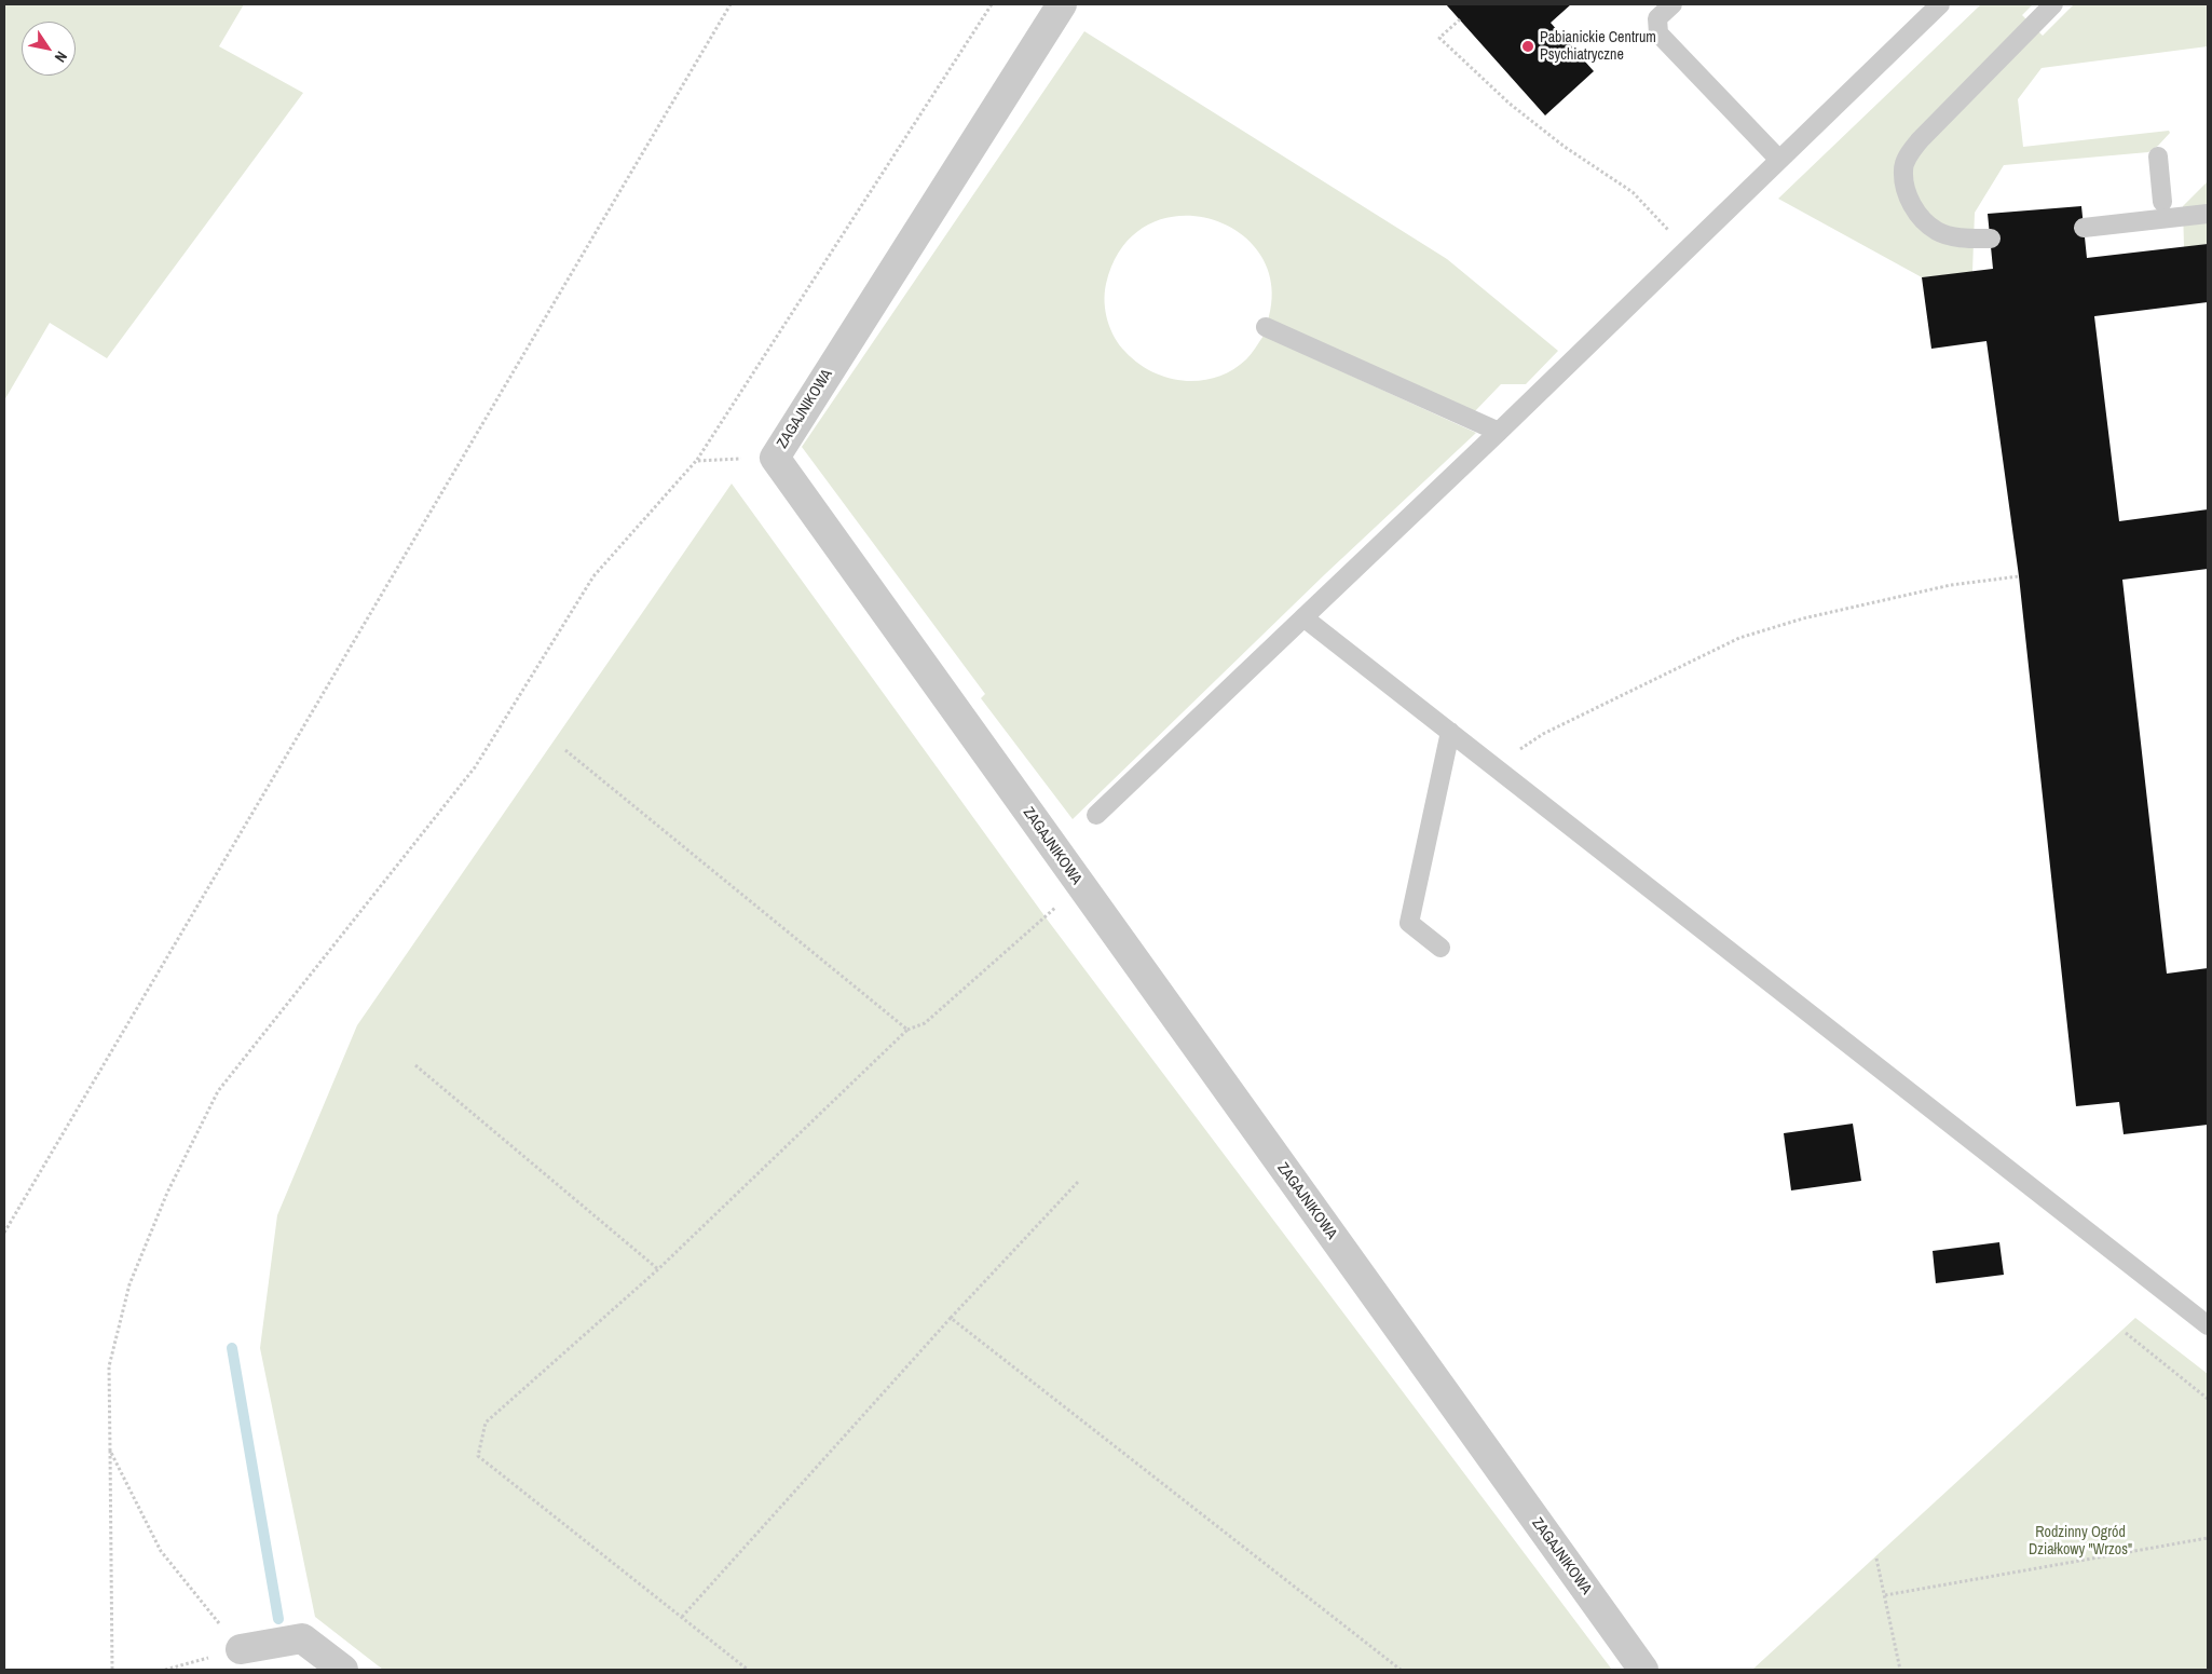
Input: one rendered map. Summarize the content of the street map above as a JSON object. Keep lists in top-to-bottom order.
{
  "streets": {
    "street": ["ZAGAJNIKOWA"]
  },
  "parks": ["Rodzinny Ogród Działkowy \"Wrzos\""],
  "places": ["Pabianickie Centrum Psychiatryczne"],
  "north": "bottom right"
}
